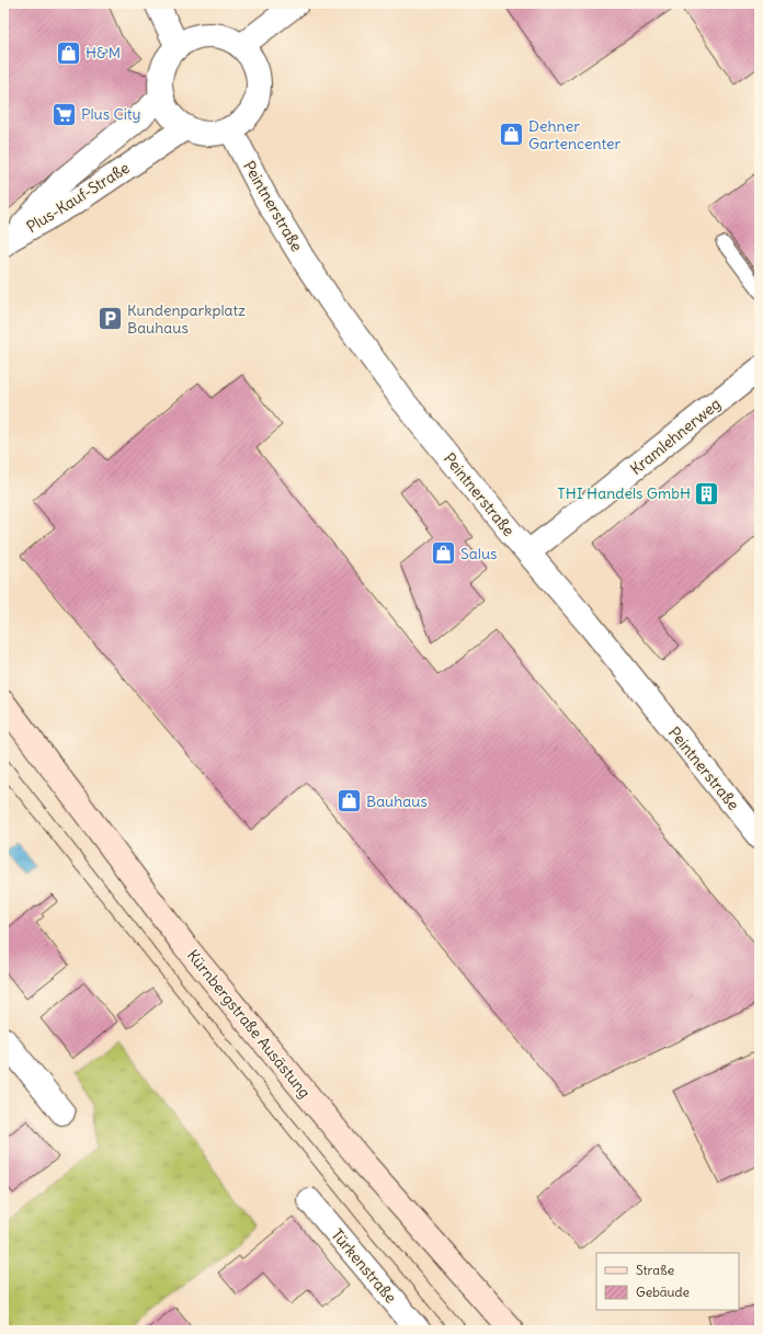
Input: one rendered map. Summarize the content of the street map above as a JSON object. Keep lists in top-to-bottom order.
{
  "streets": {
    "main road": ["Kürnbergstraße Ausästung"],
    "street": [
      "Plus-Kauf-Straße",
      "Peintnerstraße",
      "Kramlehnerweg",
      "Türkenstraße"
    ]
  },
  "crossings": [
    ["Plus-Kauf-Straße", "Peintnerstraße"],
    ["Peintnerstraße", "Kramlehnerweg"]
  ],
  "places": {
    "shop": [
      "H&M",
      "Dehner Gartencenter",
      "Salus",
      "Bauhaus"
    ],
    "supermarket": ["Plus City"],
    "parking": ["Kundenparkplatz Bauhaus"],
    "building": ["THI Handels GmbH"]
  },
  "legend": ["Straße", "Gebäude"]
}
